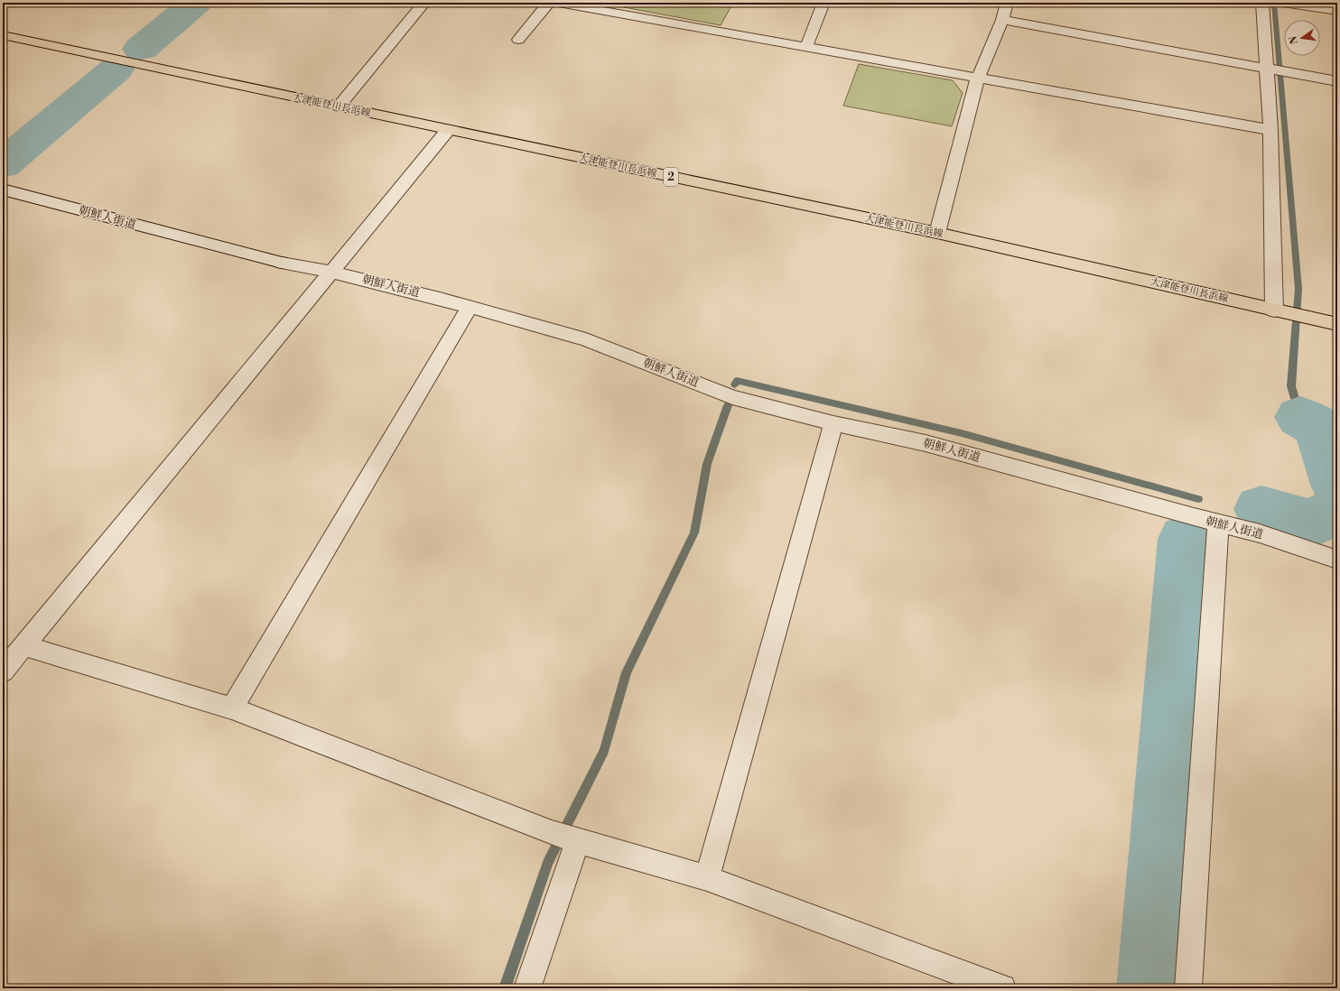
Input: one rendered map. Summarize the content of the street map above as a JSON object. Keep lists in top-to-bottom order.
{
  "streets": {
    "main road": ["大津能登川長浜線", "2"],
    "street": ["朝鮮人街道"]
  },
  "north": "left"
}
